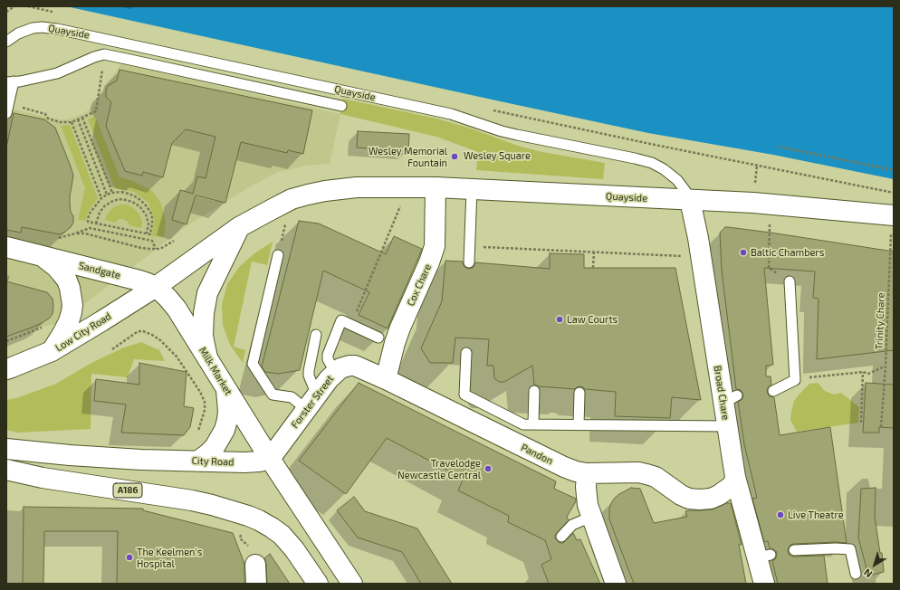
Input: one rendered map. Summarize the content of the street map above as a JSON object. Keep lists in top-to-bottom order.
{
  "streets": {
    "main road": [
      "Quayside",
      "Sandgate",
      "Cox Chare",
      "Low City Road",
      "Milk Market",
      "Broad Chare",
      "Forster Street",
      "Pandon",
      "City Road",
      "A186"
    ],
    "path": ["Trinity Chare"]
  },
  "crossings": [
    ["Quayside", "Sandgate"],
    ["Quayside", "Cox Chare"],
    ["Quayside", "Trinity Chare"],
    ["Quayside", "Low City Road"],
    ["Quayside", "Milk Market"],
    ["Quayside", "Broad Chare"],
    ["Sandgate", "Low City Road"],
    ["Sandgate", "Milk Market"],
    ["Cox Chare", "Forster Street"],
    ["Cox Chare", "Pandon"],
    ["Low City Road", "Milk Market"],
    ["Milk Market", "Forster Street"],
    ["Milk Market", "City Road"],
    ["Broad Chare", "Pandon"],
    ["Forster Street", "Pandon"],
    ["Forster Street", "City Road"]
  ],
  "parks": ["Wesley Square"],
  "places": [
    "Wesley Memorial Fountain",
    "Baltic Chambers",
    "Law Courts",
    "Travelodge Newcastle Central",
    "Live Theatre",
    "The Keelmen's Hospital"
  ],
  "north": "bottom left"
}
